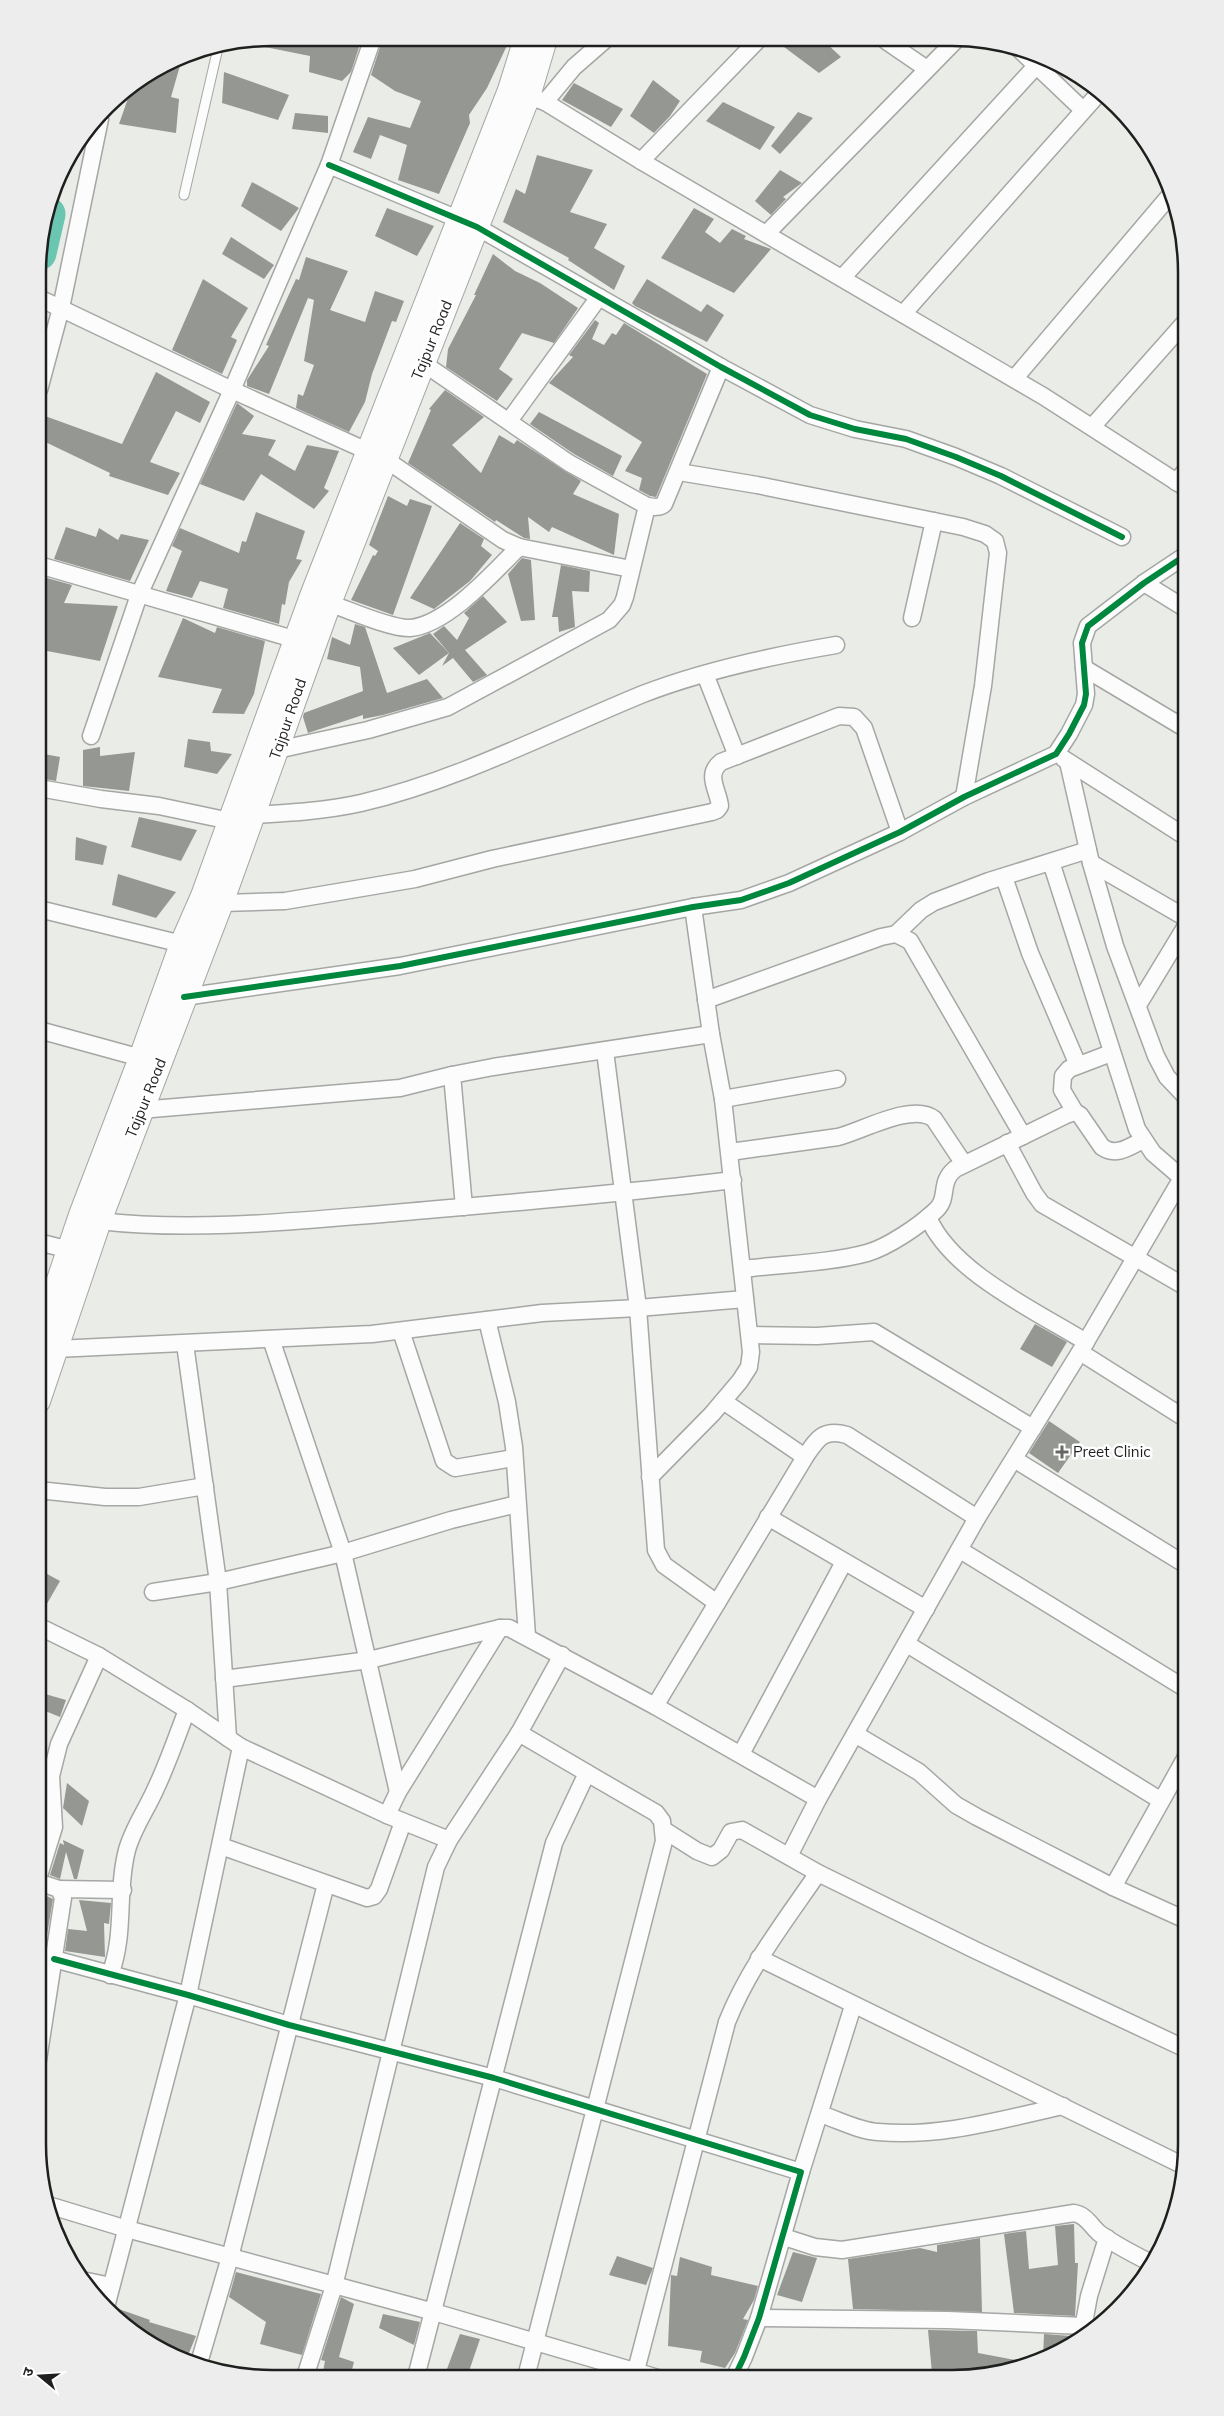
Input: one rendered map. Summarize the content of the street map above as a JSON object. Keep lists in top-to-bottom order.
{
  "streets": {
    "main road": ["Tajpur Road"]
  },
  "places": {
    "health": ["Preet Clinic"]
  },
  "north": "left"
}
